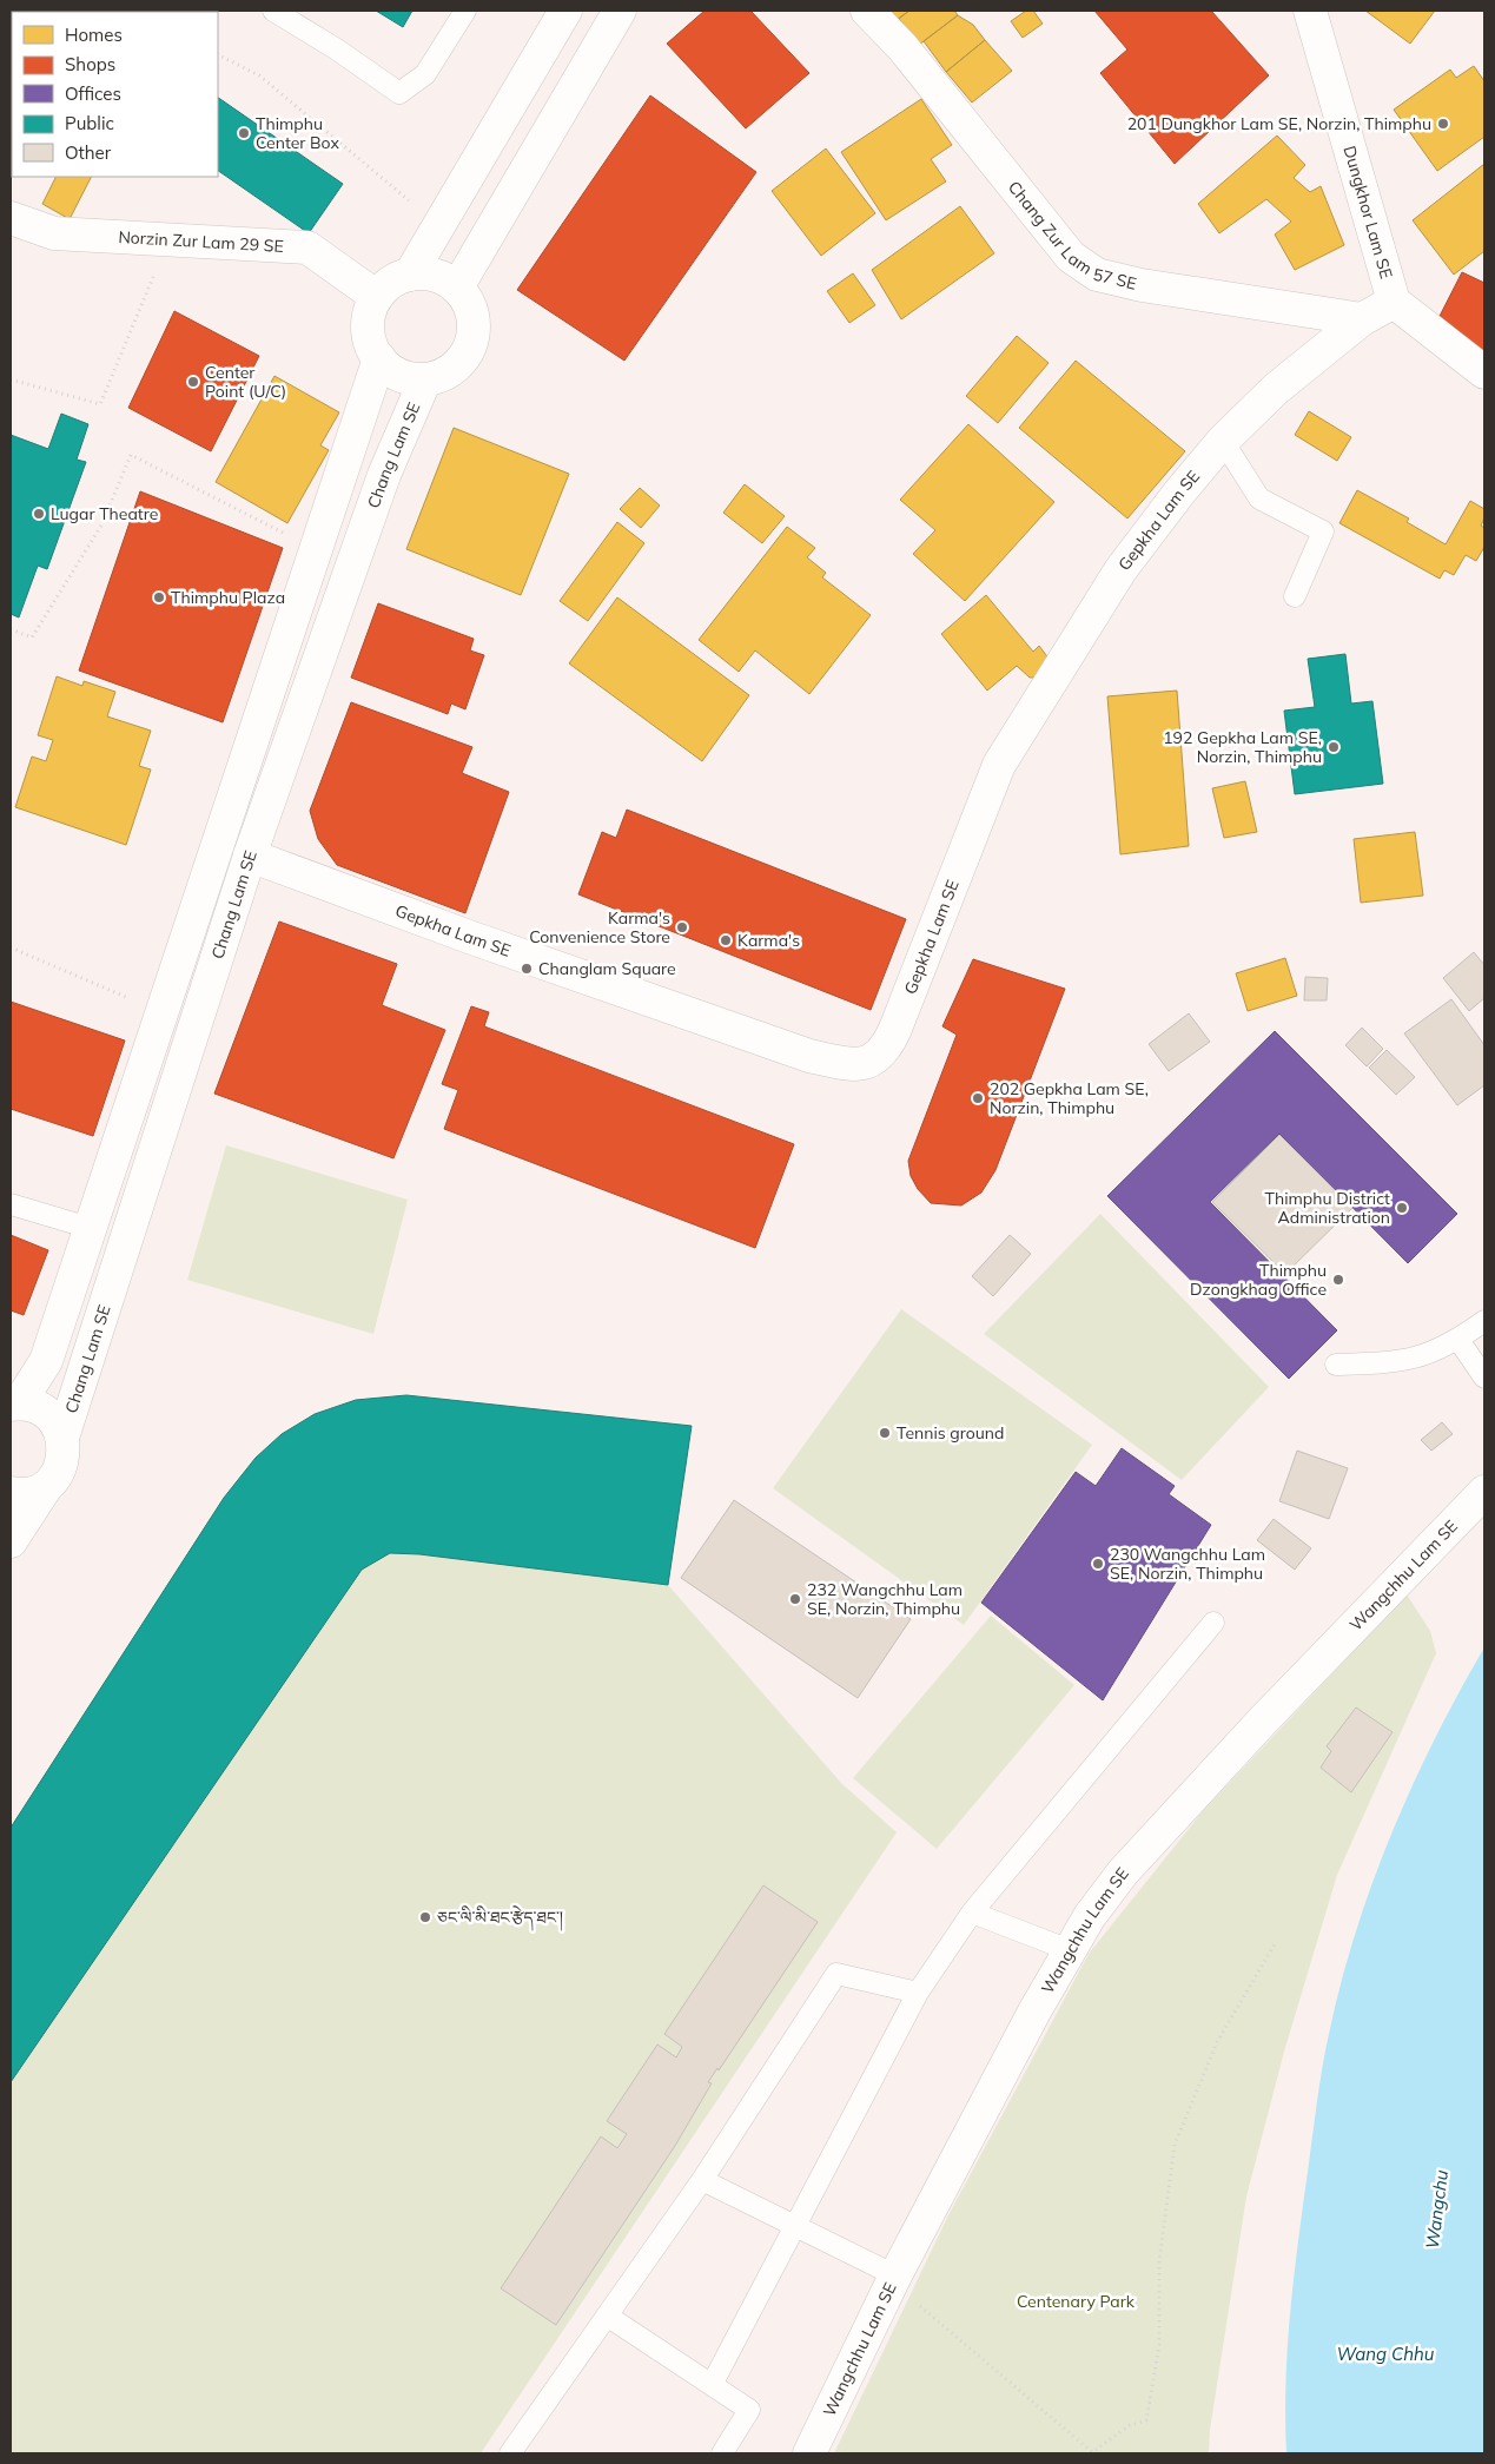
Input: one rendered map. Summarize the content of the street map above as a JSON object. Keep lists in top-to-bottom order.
{
  "streets": {
    "street": [
      "Dungkhor Lam SE",
      "Chang Zur Lam 57 SE",
      "Norzin Zur Lam 29 SE",
      "Chang Lam SE",
      "Gepkha Lam SE",
      "Wangchhu Lam SE"
    ]
  },
  "crossings": [
    ["Dungkhor Lam SE", "Gepkha Lam SE"],
    ["Chang Zur Lam 57 SE", "Gepkha Lam SE"],
    ["Norzin Zur Lam 29 SE", "Chang Lam SE"],
    ["Chang Lam SE", "Gepkha Lam SE"]
  ],
  "water": ["Wangchu", "Wang Chhu"],
  "parks": ["Centenary Park"],
  "places": [
    "201 Dungkhor Lam SE, Norzin, Thimphu",
    "Thimphu Center Box",
    "Center Point (U/C)",
    "Lugar Theatre",
    "Thimphu Plaza",
    "192 Gepkha Lam SE, Norzin, Thimphu",
    "Karma's Convenience Store",
    "Karma's",
    "Changlam Square",
    "202 Gepkha Lam SE, Norzin, Thimphu",
    "Thimphu District Administration",
    "Thimphu Dzongkhag Office",
    "Tennis ground",
    "230 Wangchhu Lam SE, Norzin, Thimphu",
    "232 Wangchhu Lam SE, Norzin, Thimphu",
    "ཅང་ལི་མི་ཐང་རྩེད་ཐང་།"
  ],
  "legend": [
    "Homes",
    "Shops",
    "Offices",
    "Public",
    "Other"
  ]
}
